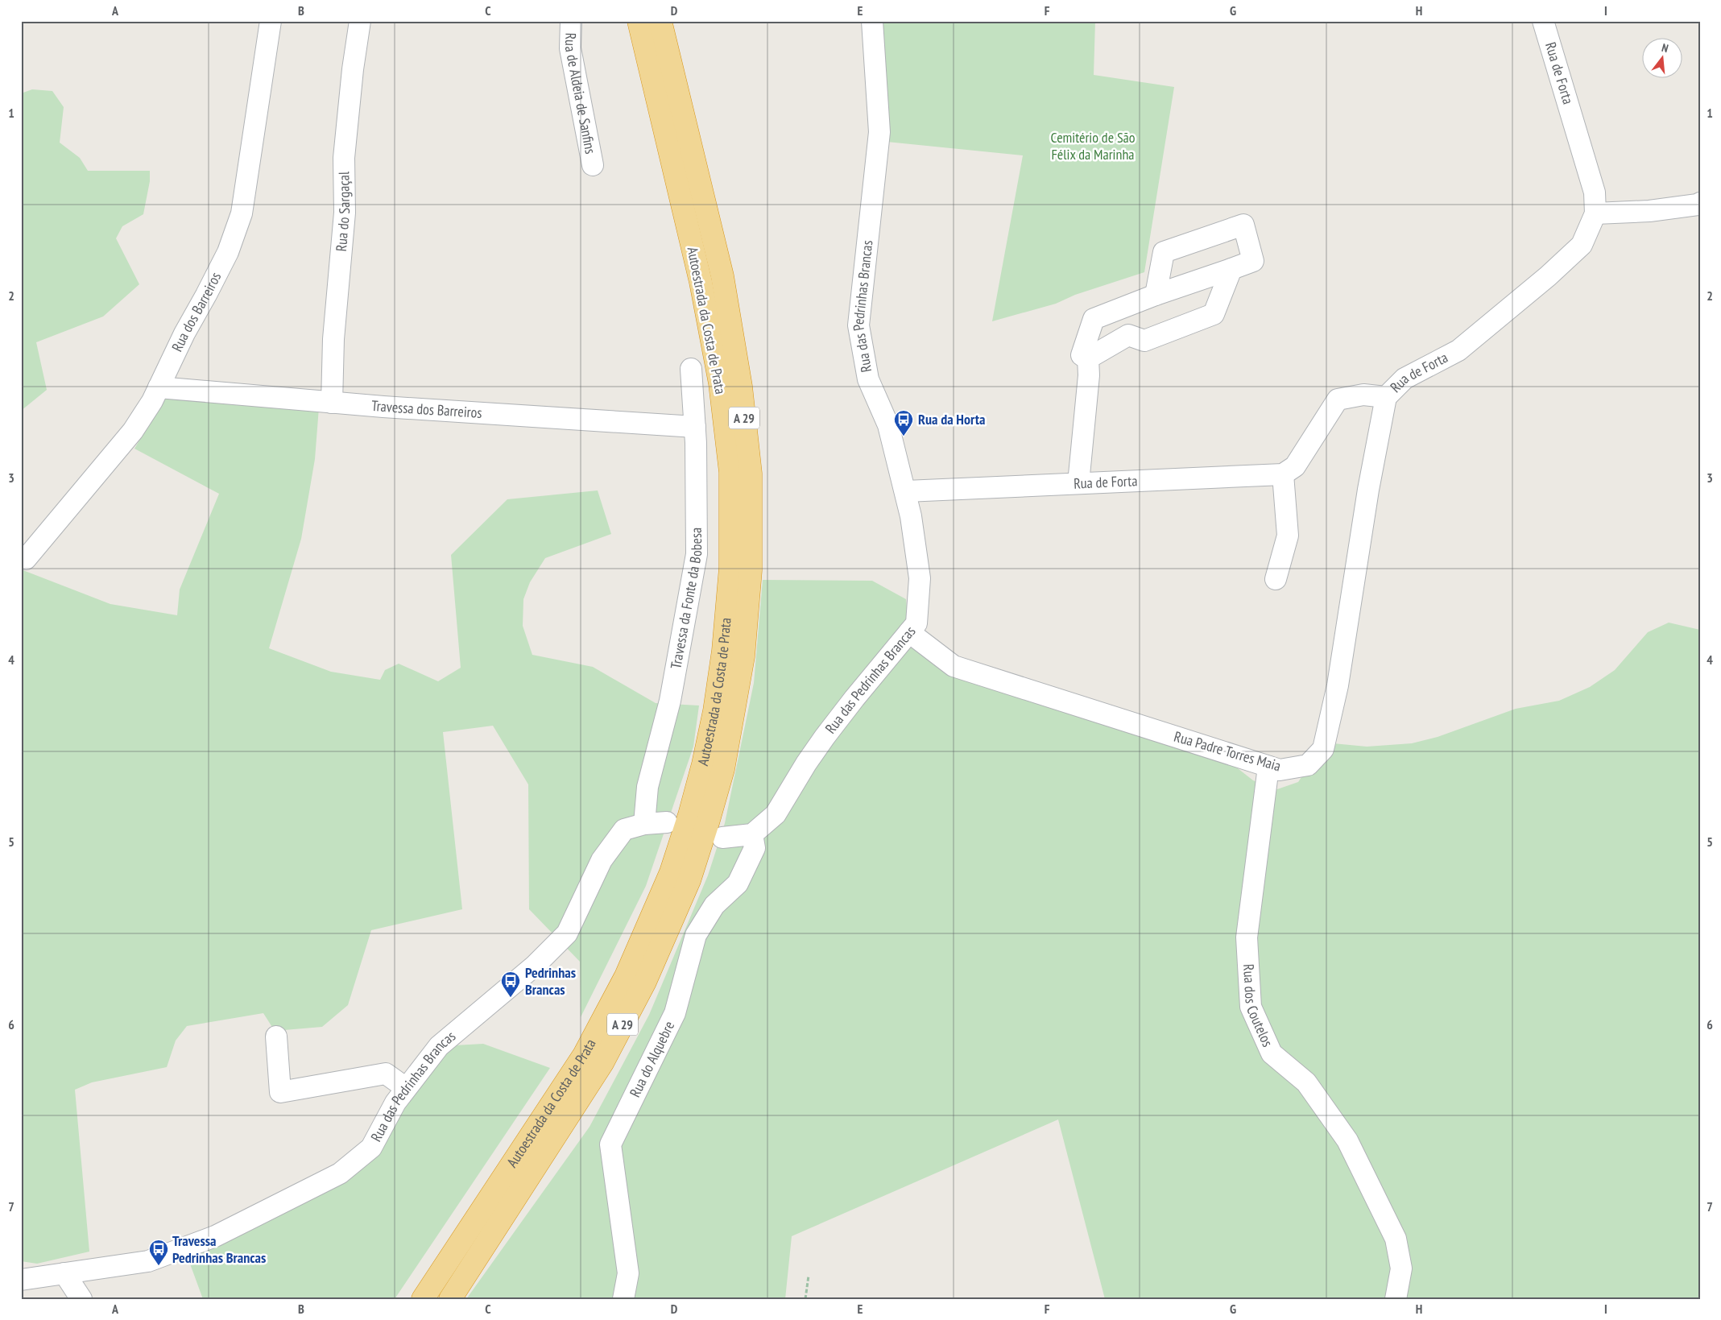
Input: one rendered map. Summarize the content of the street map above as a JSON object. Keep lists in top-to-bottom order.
{
  "streets": {
    "highway": ["Autoestrada da Costa de Prata", "A 29"],
    "street": [
      "Rua de Forta",
      "Rua de Aldeia de Sanfins",
      "Rua do Sargaçal",
      "Rua das Pedrinhas Brancas",
      "Rua dos Barreiros",
      "Travessa dos Barreiros",
      "Travessa da Fonte da Bobesa",
      "Rua Padre Torres Maia",
      "Rua dos Coutelos",
      "Rua do Alquebre"
    ]
  },
  "crossings": [
    ["Rua de Forta", "Rua das Pedrinhas Brancas"],
    ["Rua de Forta", "Rua Padre Torres Maia"],
    ["Rua do Sargaçal", "Travessa dos Barreiros"],
    ["Rua das Pedrinhas Brancas", "Travessa da Fonte da Bobesa"],
    ["Rua das Pedrinhas Brancas", "Rua Padre Torres Maia"],
    ["Rua das Pedrinhas Brancas", "Rua do Alquebre"],
    ["Rua dos Barreiros", "Travessa dos Barreiros"],
    ["Travessa dos Barreiros", "Travessa da Fonte da Bobesa"],
    ["Rua Padre Torres Maia", "Rua dos Coutelos"]
  ],
  "parks": ["Cemitério de São Félix da Marinha"],
  "places": {
    "bus stop": ["Rua da Horta", "Pedrinhas Brancas", "Travessa Pedrinhas Brancas"]
  },
  "north": "top",
  "grid": {
    "columns": [
      "A",
      "B",
      "C",
      "D",
      "E",
      "F",
      "G",
      "H",
      "I"
    ],
    "rows": [
      "1",
      "2",
      "3",
      "4",
      "5",
      "6",
      "7"
    ]
  }
}
